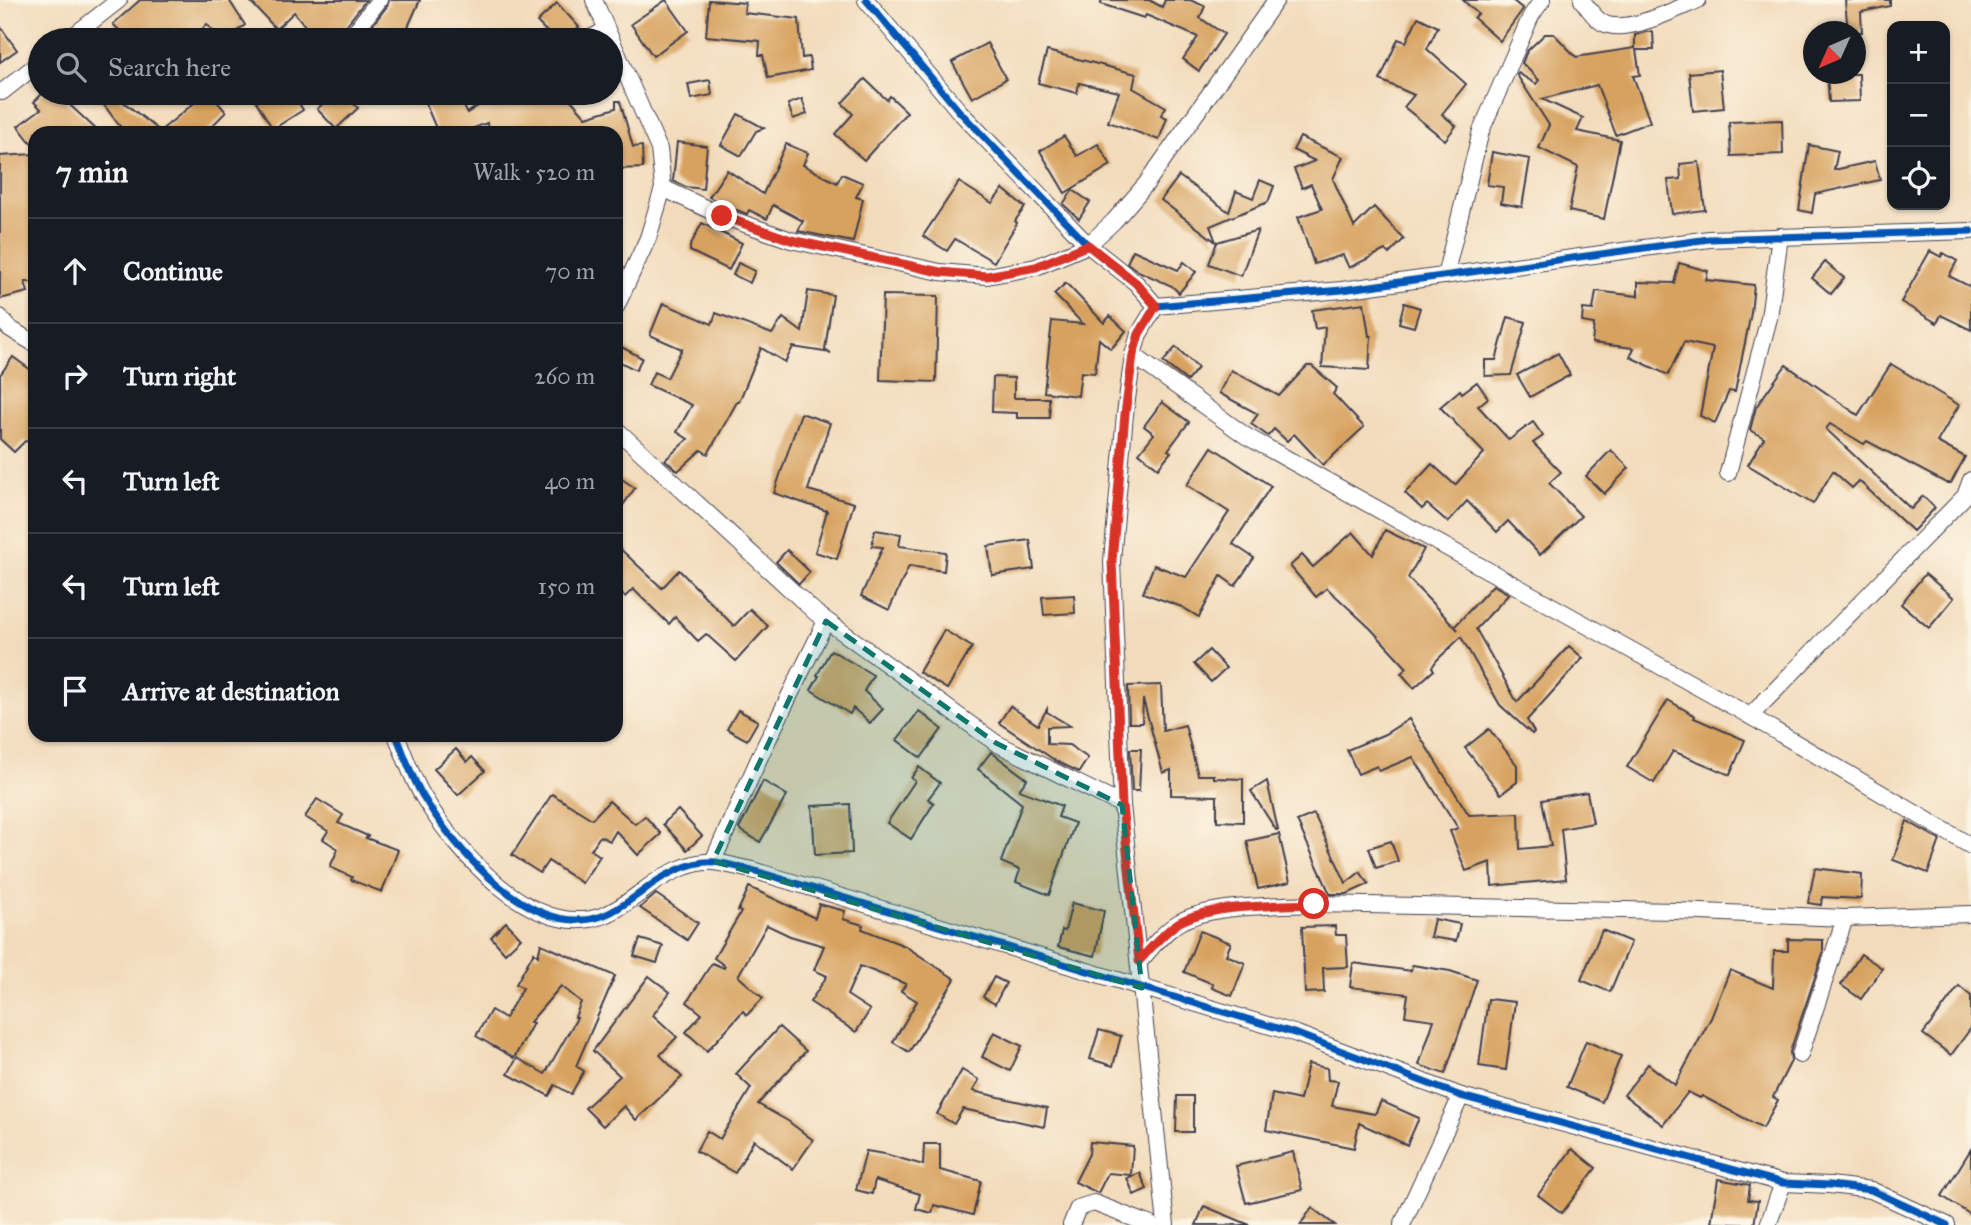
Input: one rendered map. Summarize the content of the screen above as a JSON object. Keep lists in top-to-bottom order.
{
  "north": "bottom left",
  "page": {
    "map_buttons": ["+", "−"],
    "search": "Search here",
    "heading": ["7 min", "Walk · 520 m"],
    "list": [
      ["Continue", "70 m"],
      ["Turn right", "260 m"],
      ["Turn left", "40 m"],
      ["Turn left", "150 m"],
      "Arrive at destination"
    ]
  }
}
